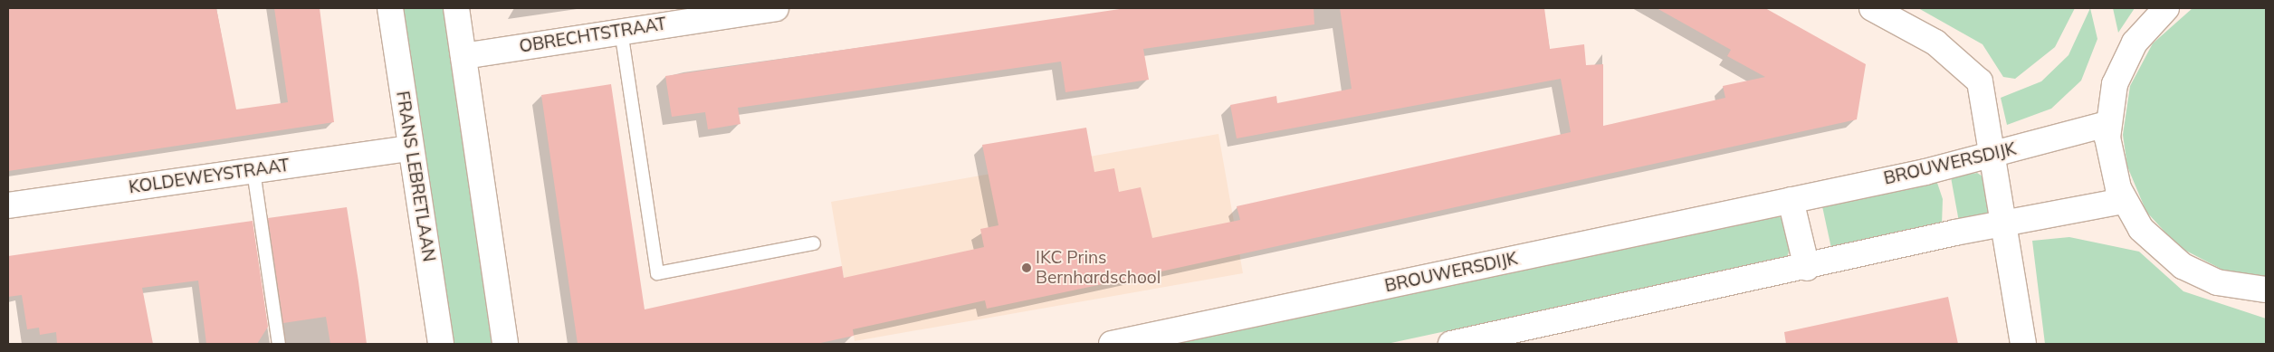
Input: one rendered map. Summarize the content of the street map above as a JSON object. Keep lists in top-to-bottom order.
{
  "streets": {
    "street": [
      "OBRECHTSTRAAT",
      "BROUWERSDIJK",
      "KOLDEWEYSTRAAT",
      "FRANS LEBRETLAAN"
    ]
  },
  "crossings": [
    ["KOLDEWEYSTRAAT", "FRANS LEBRETLAAN"]
  ],
  "places": ["IKC Prins Bernhardschool"]
}
